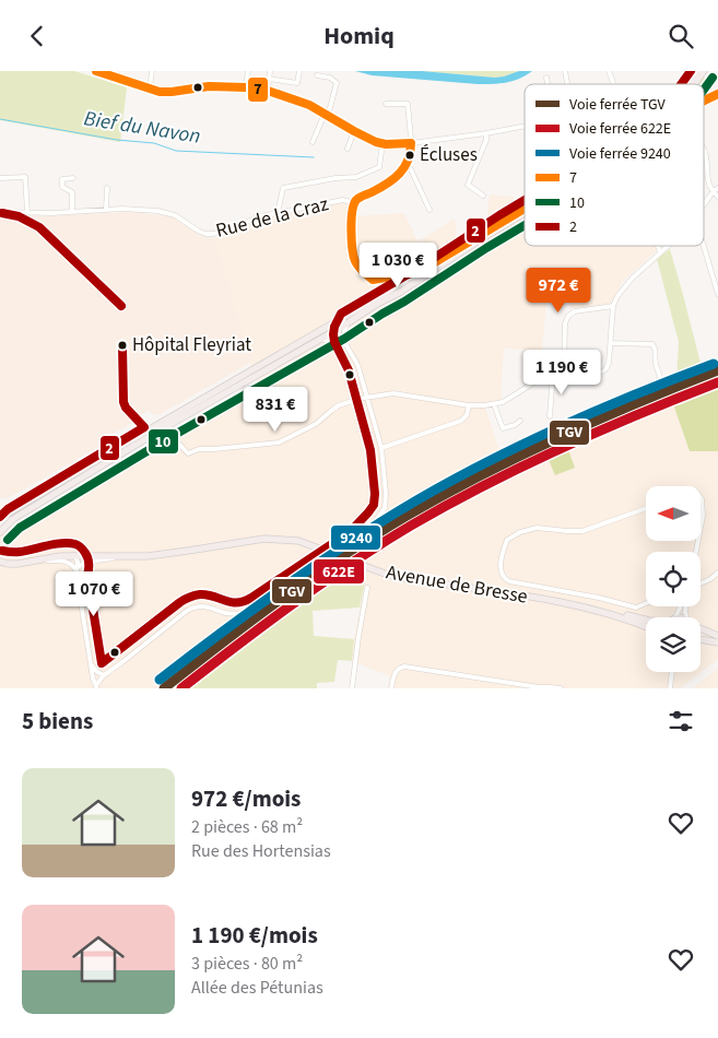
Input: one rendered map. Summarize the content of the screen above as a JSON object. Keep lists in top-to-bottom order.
{
  "streets": {
    "main road": ["Avenue de Bresse"],
    "street": ["Rue de la Craz"]
  },
  "water": ["Bief du Navon"],
  "places": ["Écluses", "Hôpital Fleyriat"],
  "lines": [
    "transit line 7",
    "transit line 2",
    "transit line 10",
    "rail line 9240",
    "rail line TGV",
    "rail line 622E"
  ],
  "legend": [
    "Voie ferrée TGV",
    "Voie ferrée 622E",
    "Voie ferrée 9240",
    "7",
    "10",
    "2"
  ],
  "north": "left",
  "page": {
    "header": "Homiq",
    "price": [
      "1 030 €",
      "972 €",
      "1 190 €",
      "831 €",
      "1 070 €"
    ],
    "heading": "5 biens",
    "list": [
      {
        "name": "972 €/mois",
        "note": "2 pièces · 68 m² · Rue des Hortensias"
      },
      {
        "name": "1 190 €/mois",
        "note": "3 pièces · 80 m² · Allée des Pétunias"
      }
    ]
  }
}
